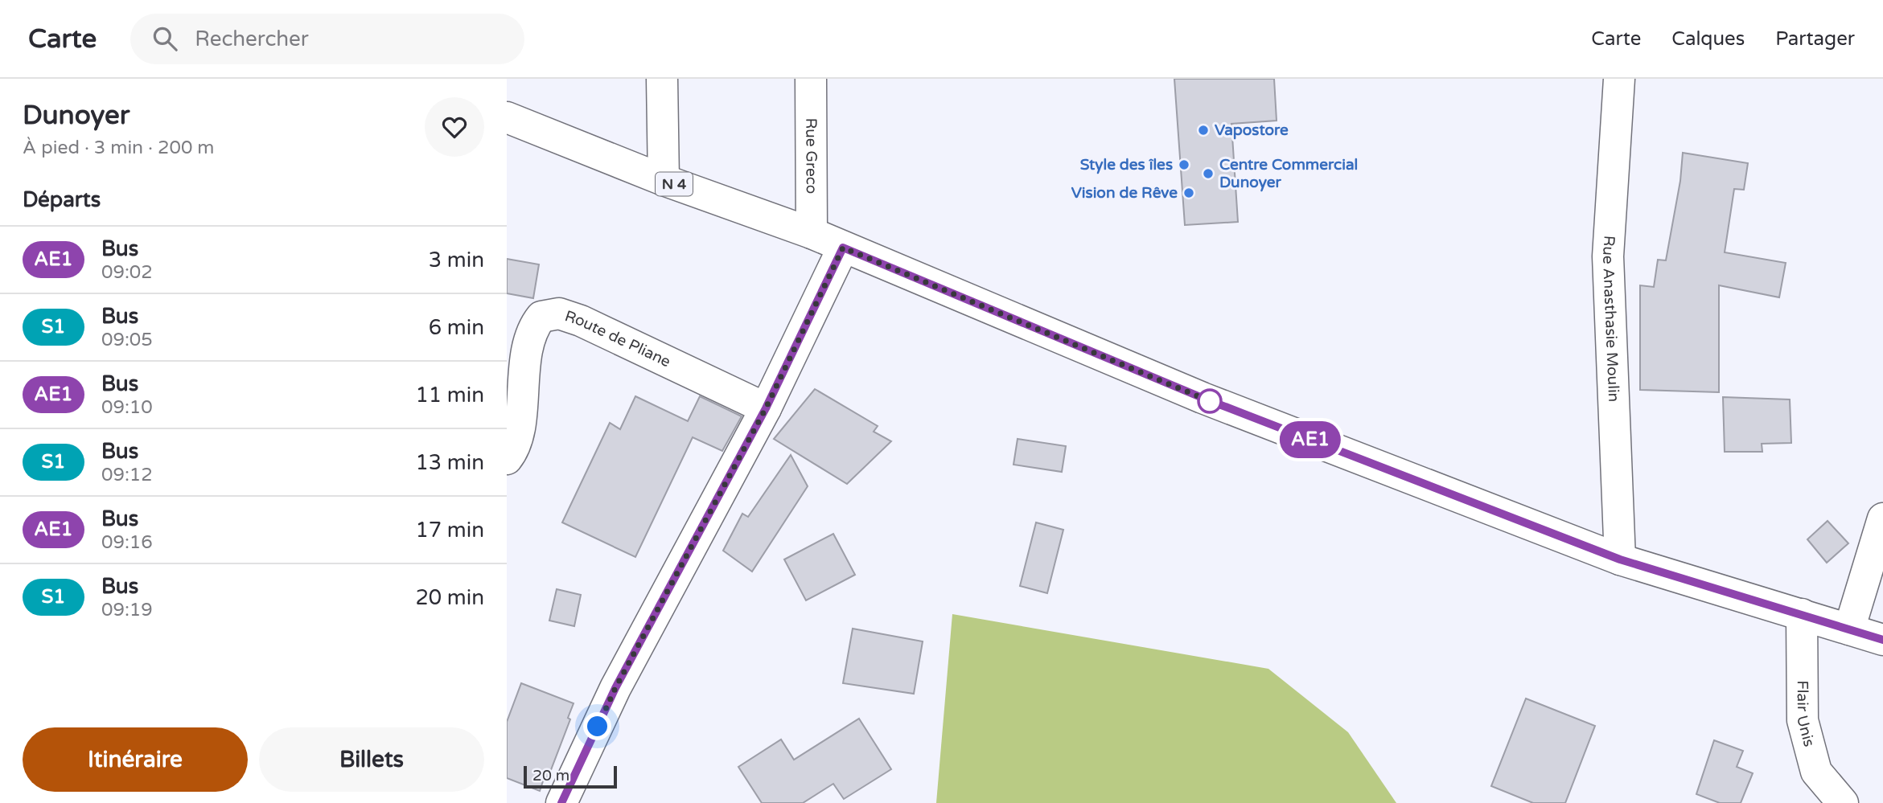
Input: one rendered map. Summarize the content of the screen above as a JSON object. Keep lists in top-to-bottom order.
{
  "streets": {
    "street": [
      "Rue Greco",
      "N 4",
      "Rue Anasthasie Moulin",
      "Route de Pliane",
      "Flair Unis"
    ]
  },
  "crossings": [
    ["Rue Greco", "N 4"],
    ["N 4", "Rue Anasthasie Moulin"],
    ["N 4", "Flair Unis"]
  ],
  "places": [
    "Vapostore",
    "Style des îles",
    "Centre Commercial Dunoyer",
    "Vision de Rêve"
  ],
  "lines": ["bus line AE1"],
  "scale_bar": "20 m",
  "page": {
    "header": "Carte",
    "search": "Rechercher",
    "nav": ["Carte", "Calques", "Partager"],
    "heading": [
      ["Dunoyer", "À pied · 3 min · 200 m"],
      "Départs"
    ],
    "on_map": "AE1",
    "list": [
      {
        "mark": "AE1",
        "name": "Bus",
        "note": "09:02",
        "value": "3 min"
      },
      {
        "mark": "S1",
        "name": "Bus",
        "note": "09:05",
        "value": "6 min"
      },
      {
        "mark": "AE1",
        "name": "Bus",
        "note": "09:10",
        "value": "11 min"
      },
      {
        "mark": "S1",
        "name": "Bus",
        "note": "09:12",
        "value": "13 min"
      },
      {
        "mark": "AE1",
        "name": "Bus",
        "note": "09:16",
        "value": "17 min"
      },
      {
        "mark": "S1",
        "name": "Bus",
        "note": "09:19",
        "value": "20 min"
      }
    ],
    "buttons": ["Itinéraire", "Billets"],
    "scale": "20 m"
  }
}
